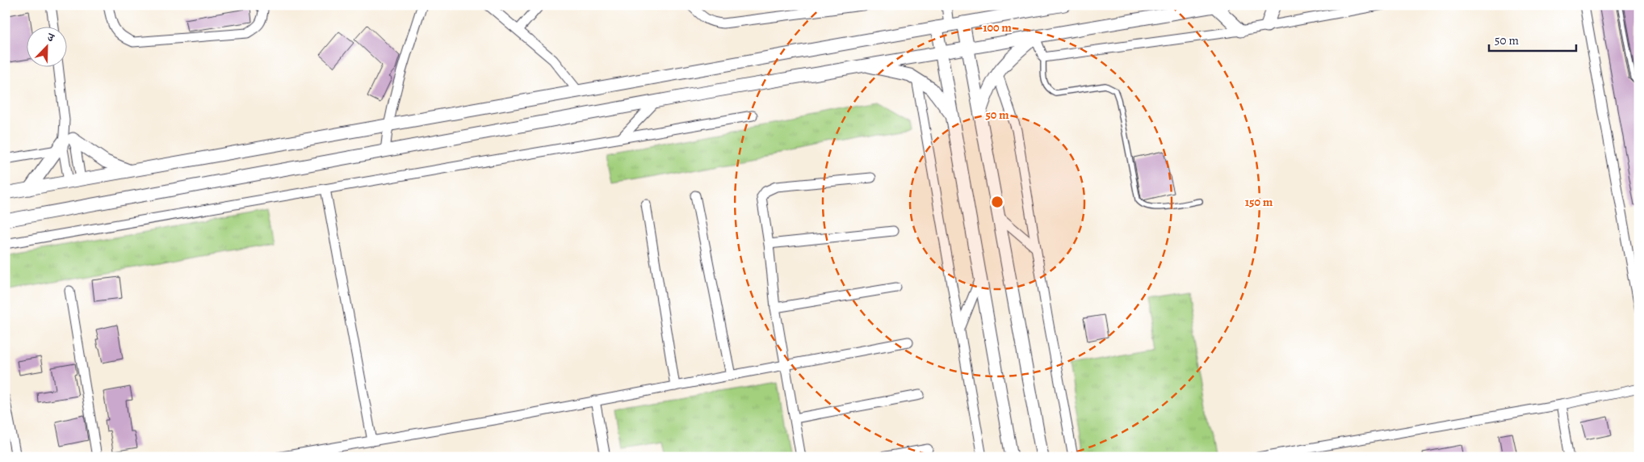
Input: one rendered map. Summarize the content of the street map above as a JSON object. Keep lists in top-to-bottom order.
{
  "scale_bar": "50 m",
  "north": "top right",
  "rings": ["100 m", "50 m", "150 m"]
}
